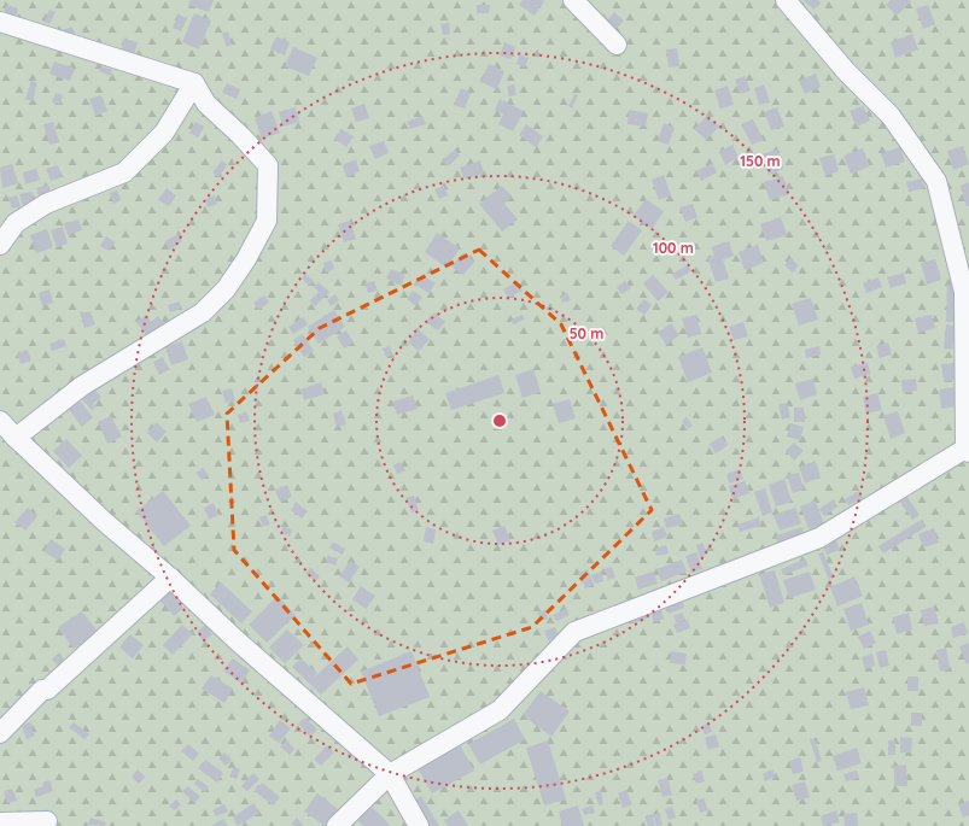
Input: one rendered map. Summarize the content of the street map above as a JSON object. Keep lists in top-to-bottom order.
{
  "rings": ["150 m", "100 m", "50 m"]
}
